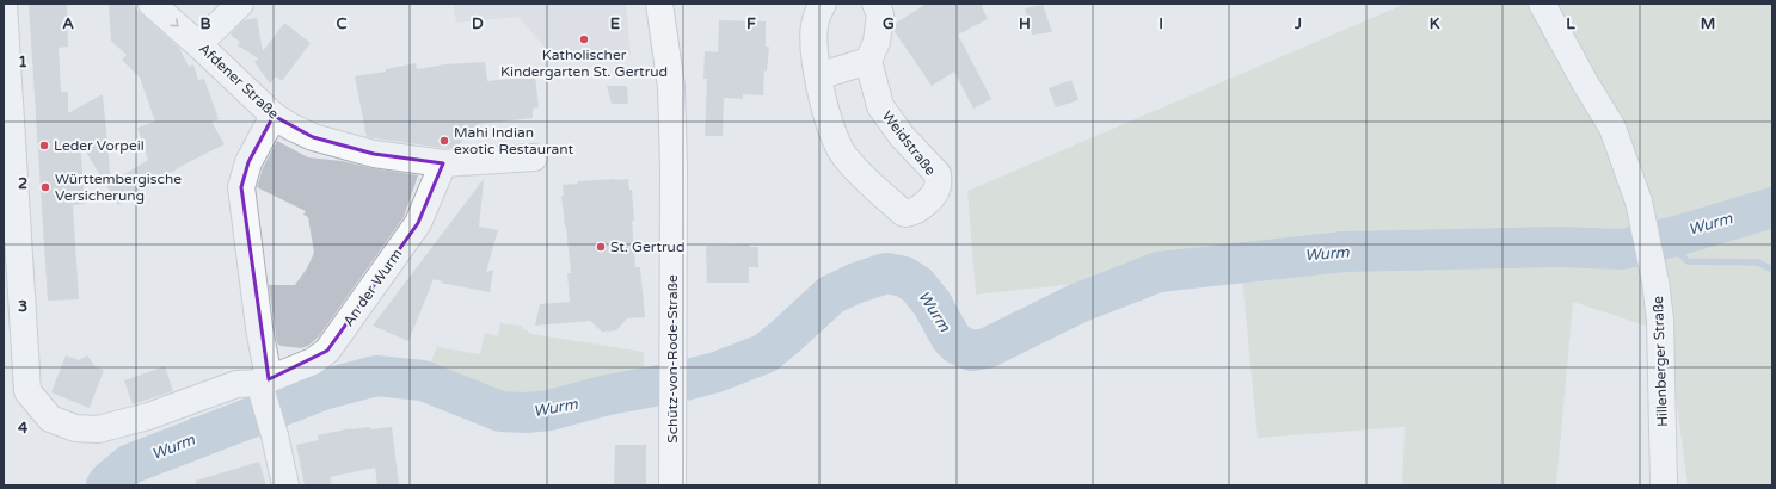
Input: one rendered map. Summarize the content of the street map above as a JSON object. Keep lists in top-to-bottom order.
{
  "streets": {
    "main road": ["Schütz-von-Rode-Straße"],
    "street": [
      "Afdener Straße",
      "Weidstraße",
      "An der Wurm",
      "Hillenberger Straße"
    ]
  },
  "crossings": [
    ["Afdener Straße", "An der Wurm"]
  ],
  "water": ["Wurm"],
  "places": [
    "Katholischer Kindergarten St. Gertrud",
    "Mahi Indian exotic Restaurant",
    "Leder Vorpeil",
    "Württembergische Versicherung",
    "St. Gertrud"
  ],
  "grid": {
    "columns": [
      "A",
      "B",
      "C",
      "D",
      "E",
      "F",
      "G",
      "H",
      "I",
      "J",
      "K",
      "L",
      "M"
    ],
    "rows": [
      "1",
      "2",
      "3",
      "4"
    ]
  }
}
